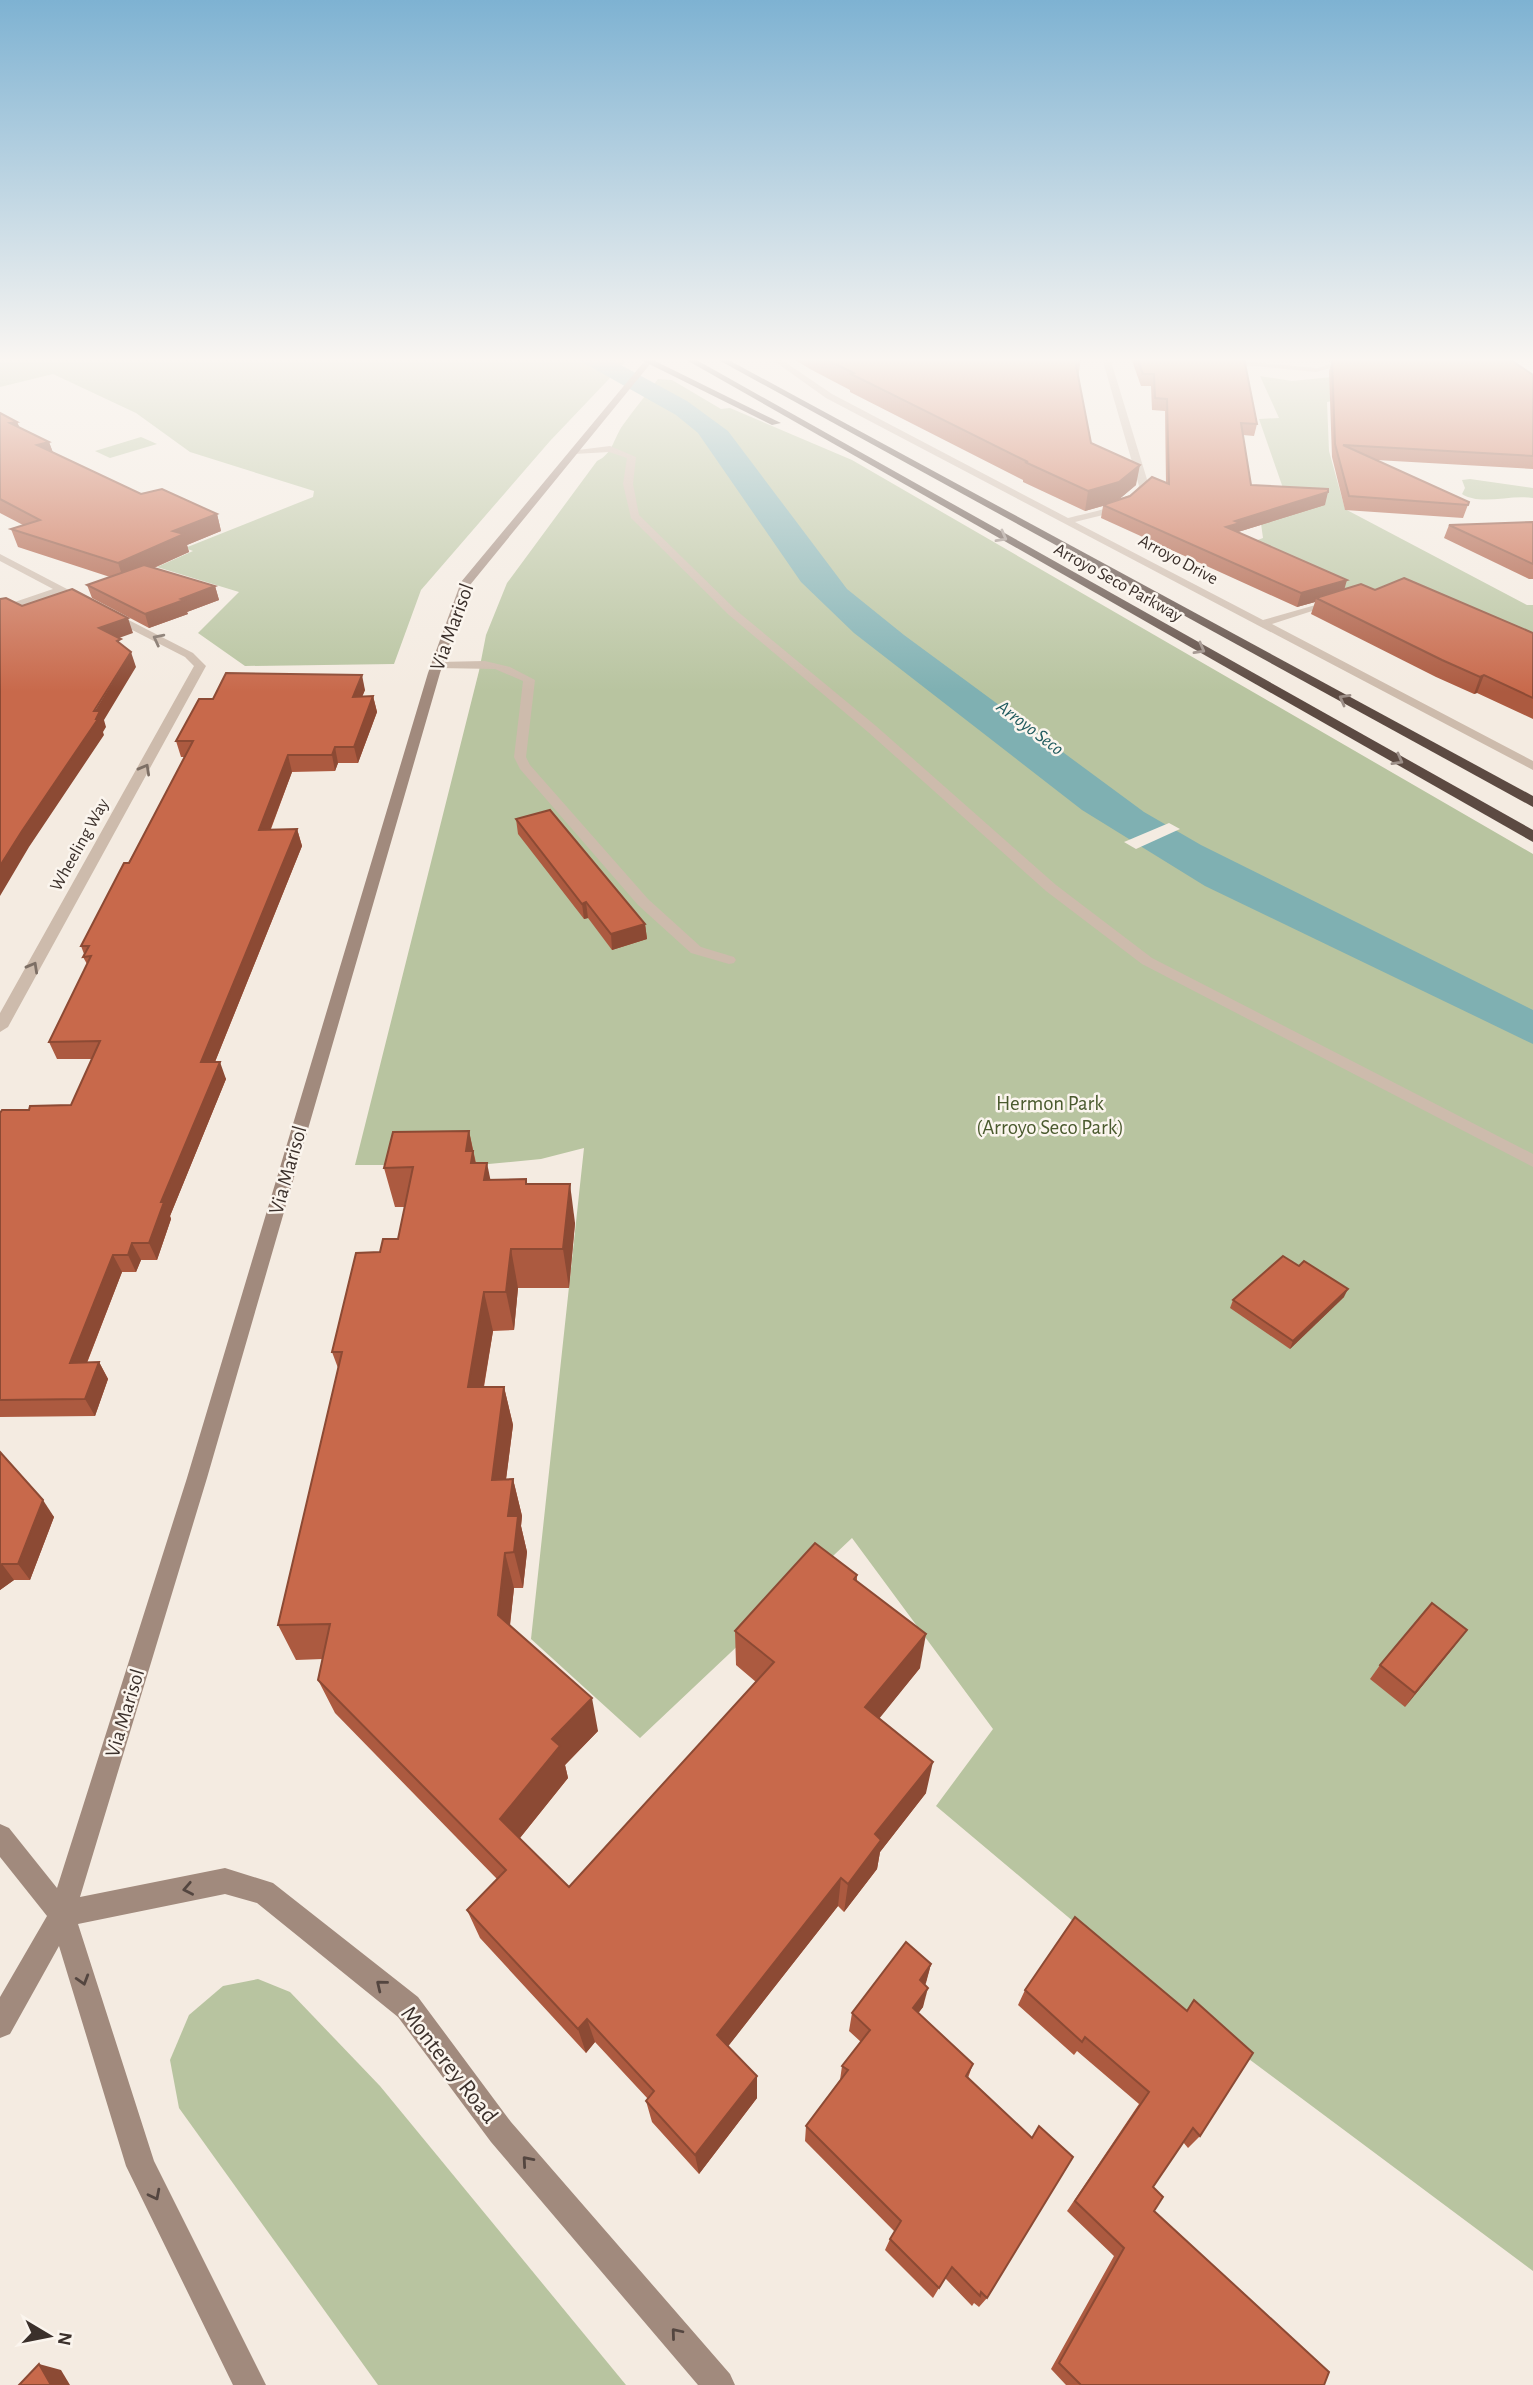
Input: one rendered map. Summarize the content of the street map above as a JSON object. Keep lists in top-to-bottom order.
{
  "streets": {
    "highway": ["Arroyo Seco Parkway"],
    "street": [
      "Arroyo Drive",
      "Via Marisol",
      "Wheeling Way",
      "Monterey Road"
    ]
  },
  "crossings": [
    ["Via Marisol", "Monterey Road"]
  ],
  "one_way": ["Monterey Road"],
  "water": ["Arroyo Seco"],
  "parks": ["Hermon Park (Arroyo Seco Park)"],
  "north": "right"
}
